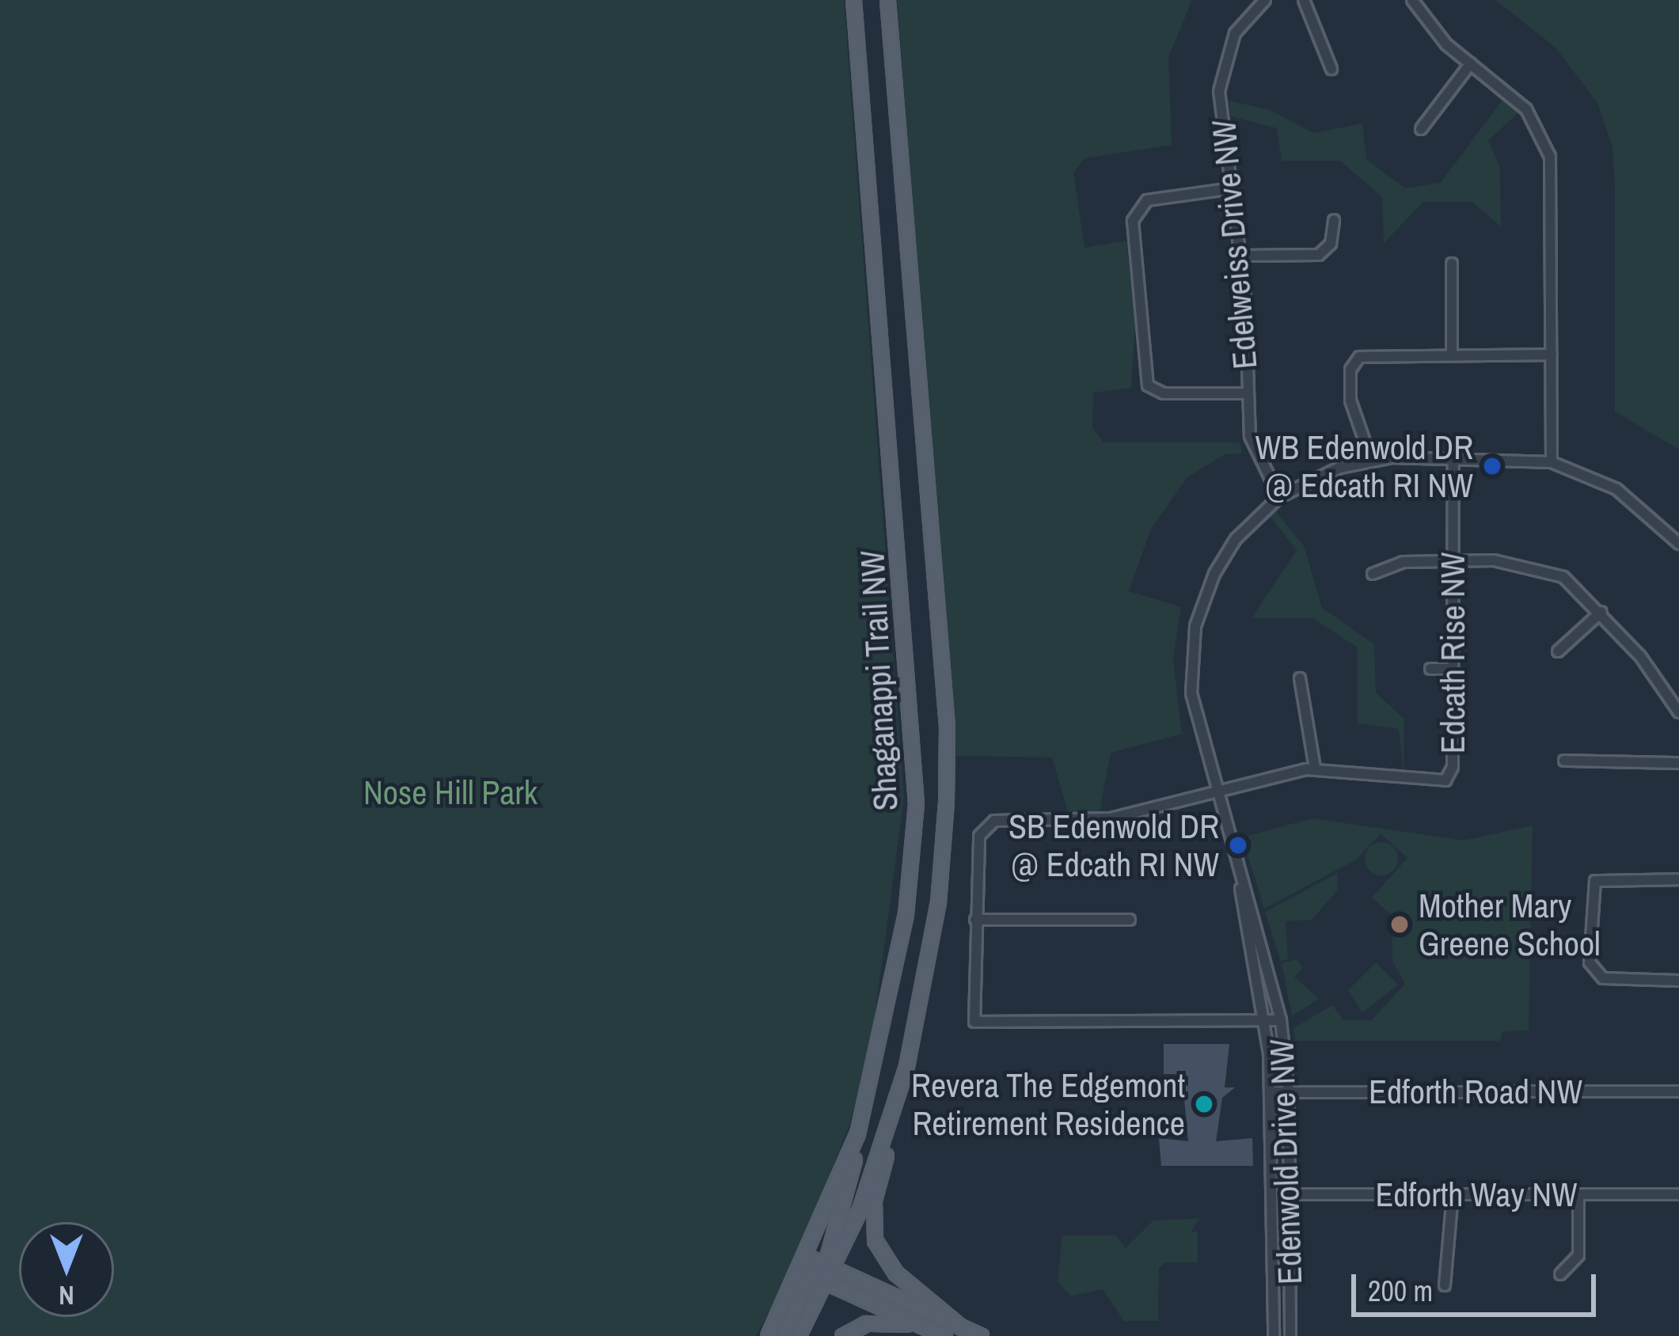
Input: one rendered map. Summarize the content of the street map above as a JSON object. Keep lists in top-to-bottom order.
{
  "streets": {
    "main road": ["Shaganappi Trail NW"],
    "street": [
      "Edelweiss Drive NW",
      "Edcath Rise NW",
      "Edforth Road NW",
      "Edenwold Drive NW",
      "Edforth Way NW"
    ]
  },
  "crossings": [
    ["Edelweiss Drive NW", "Edenwold Drive NW"],
    ["Edcath Rise NW", "Edenwold Drive NW"],
    ["Edforth Road NW", "Edenwold Drive NW"],
    ["Edenwold Drive NW", "Edforth Way NW"]
  ],
  "parks": ["Nose Hill Park"],
  "places": [
    "WB Edenwold DR @ Edcath RI NW",
    "SB Edenwold DR @ Edcath RI NW",
    "Mother Mary Greene School",
    "Revera The Edgemont Retirement Residence"
  ],
  "scale_bar": "200 m",
  "north": "bottom"
}
